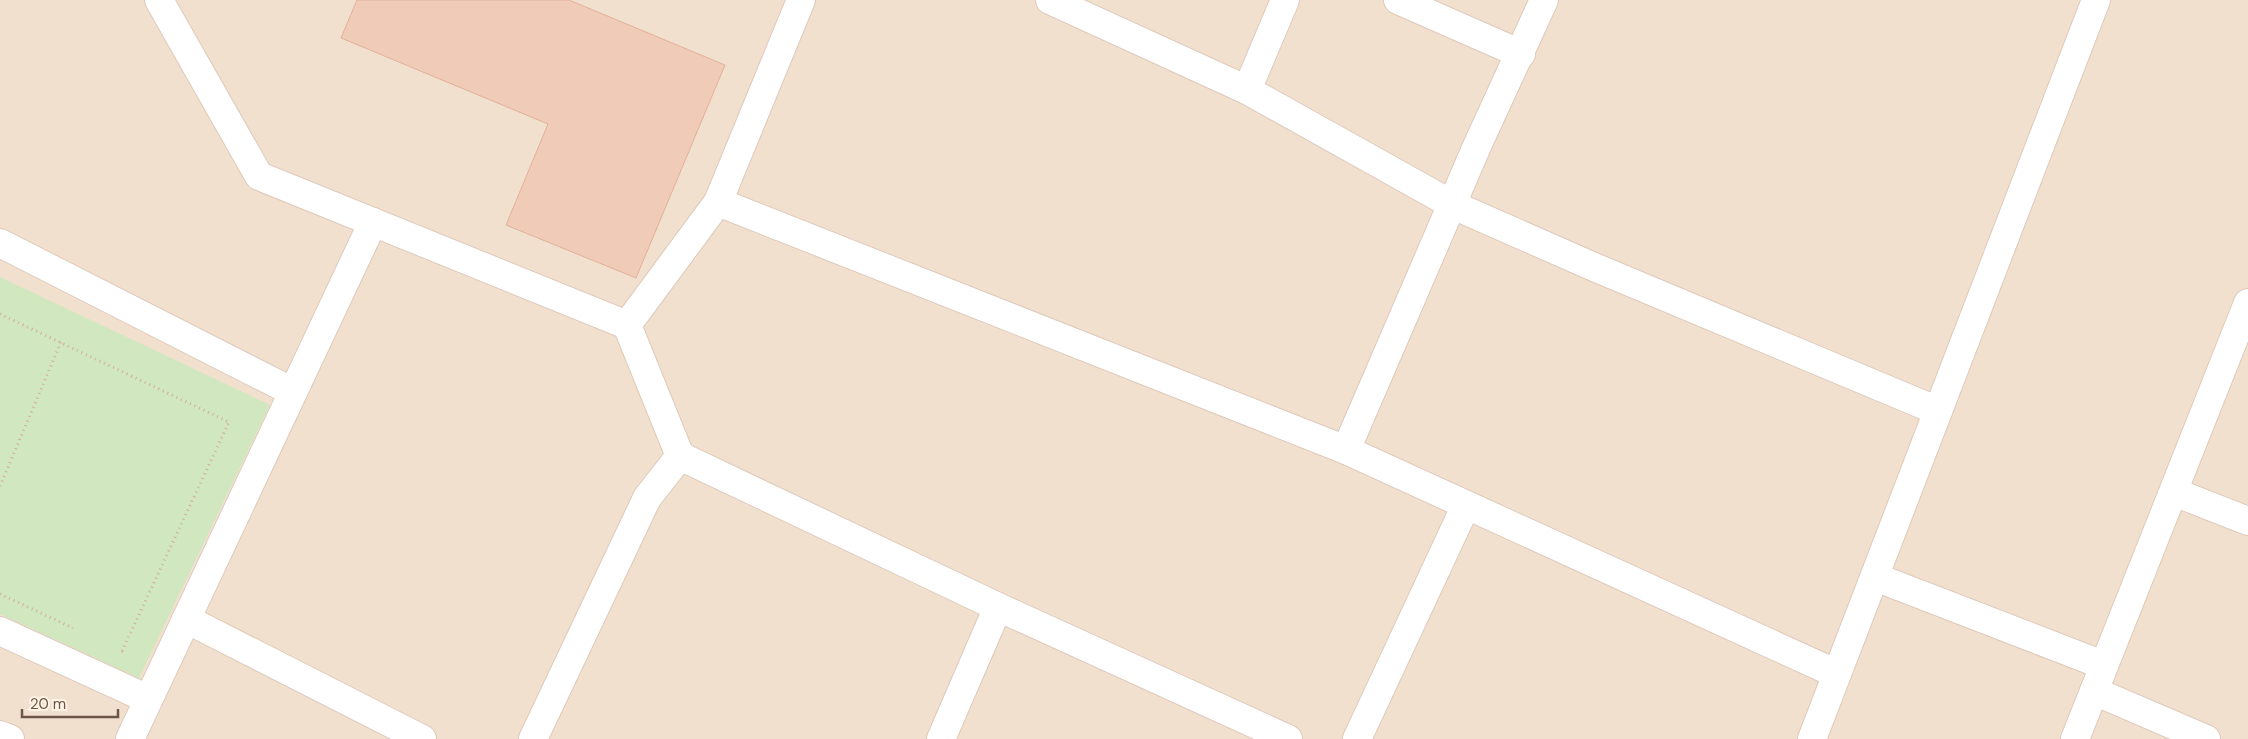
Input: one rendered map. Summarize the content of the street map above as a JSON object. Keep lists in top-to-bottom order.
{
  "scale_bar": "20 m"
}
